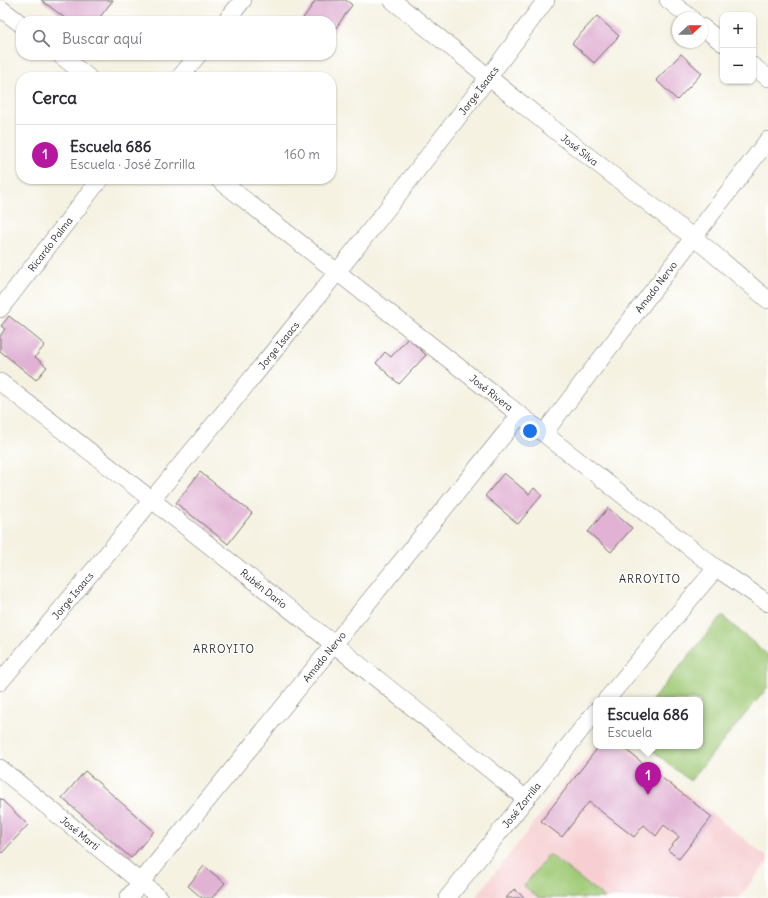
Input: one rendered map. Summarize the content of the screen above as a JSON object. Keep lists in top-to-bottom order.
{
  "streets": {
    "street": [
      "Jorge Isaacs",
      "José Silva",
      "Ricardo Palma",
      "Amado Nervo",
      "José Rivera",
      "Rubén Darío",
      "José Zorrilla",
      "José Martí"
    ]
  },
  "crossings": [
    ["Jorge Isaacs", "José Silva"],
    ["Jorge Isaacs", "José Rivera"],
    ["Jorge Isaacs", "Rubén Darío"],
    ["José Silva", "Amado Nervo"],
    ["Amado Nervo", "José Rivera"],
    ["Amado Nervo", "Rubén Darío"],
    ["Amado Nervo", "José Martí"],
    ["Rubén Darío", "José Zorrilla"]
  ],
  "districts": ["ARROYITO", "ARROYITO"],
  "north": "right",
  "page": {
    "map_buttons": ["+", "−"],
    "search": "Buscar aquí",
    "heading": "Cerca",
    "list": [
      {
        "mark": "1",
        "name": "Escuela 686",
        "note": "Escuela · José Zorrilla",
        "value": "160 m"
      }
    ],
    "popup": ["Escuela 686", "Escuela"],
    "pins": "1"
  }
}
